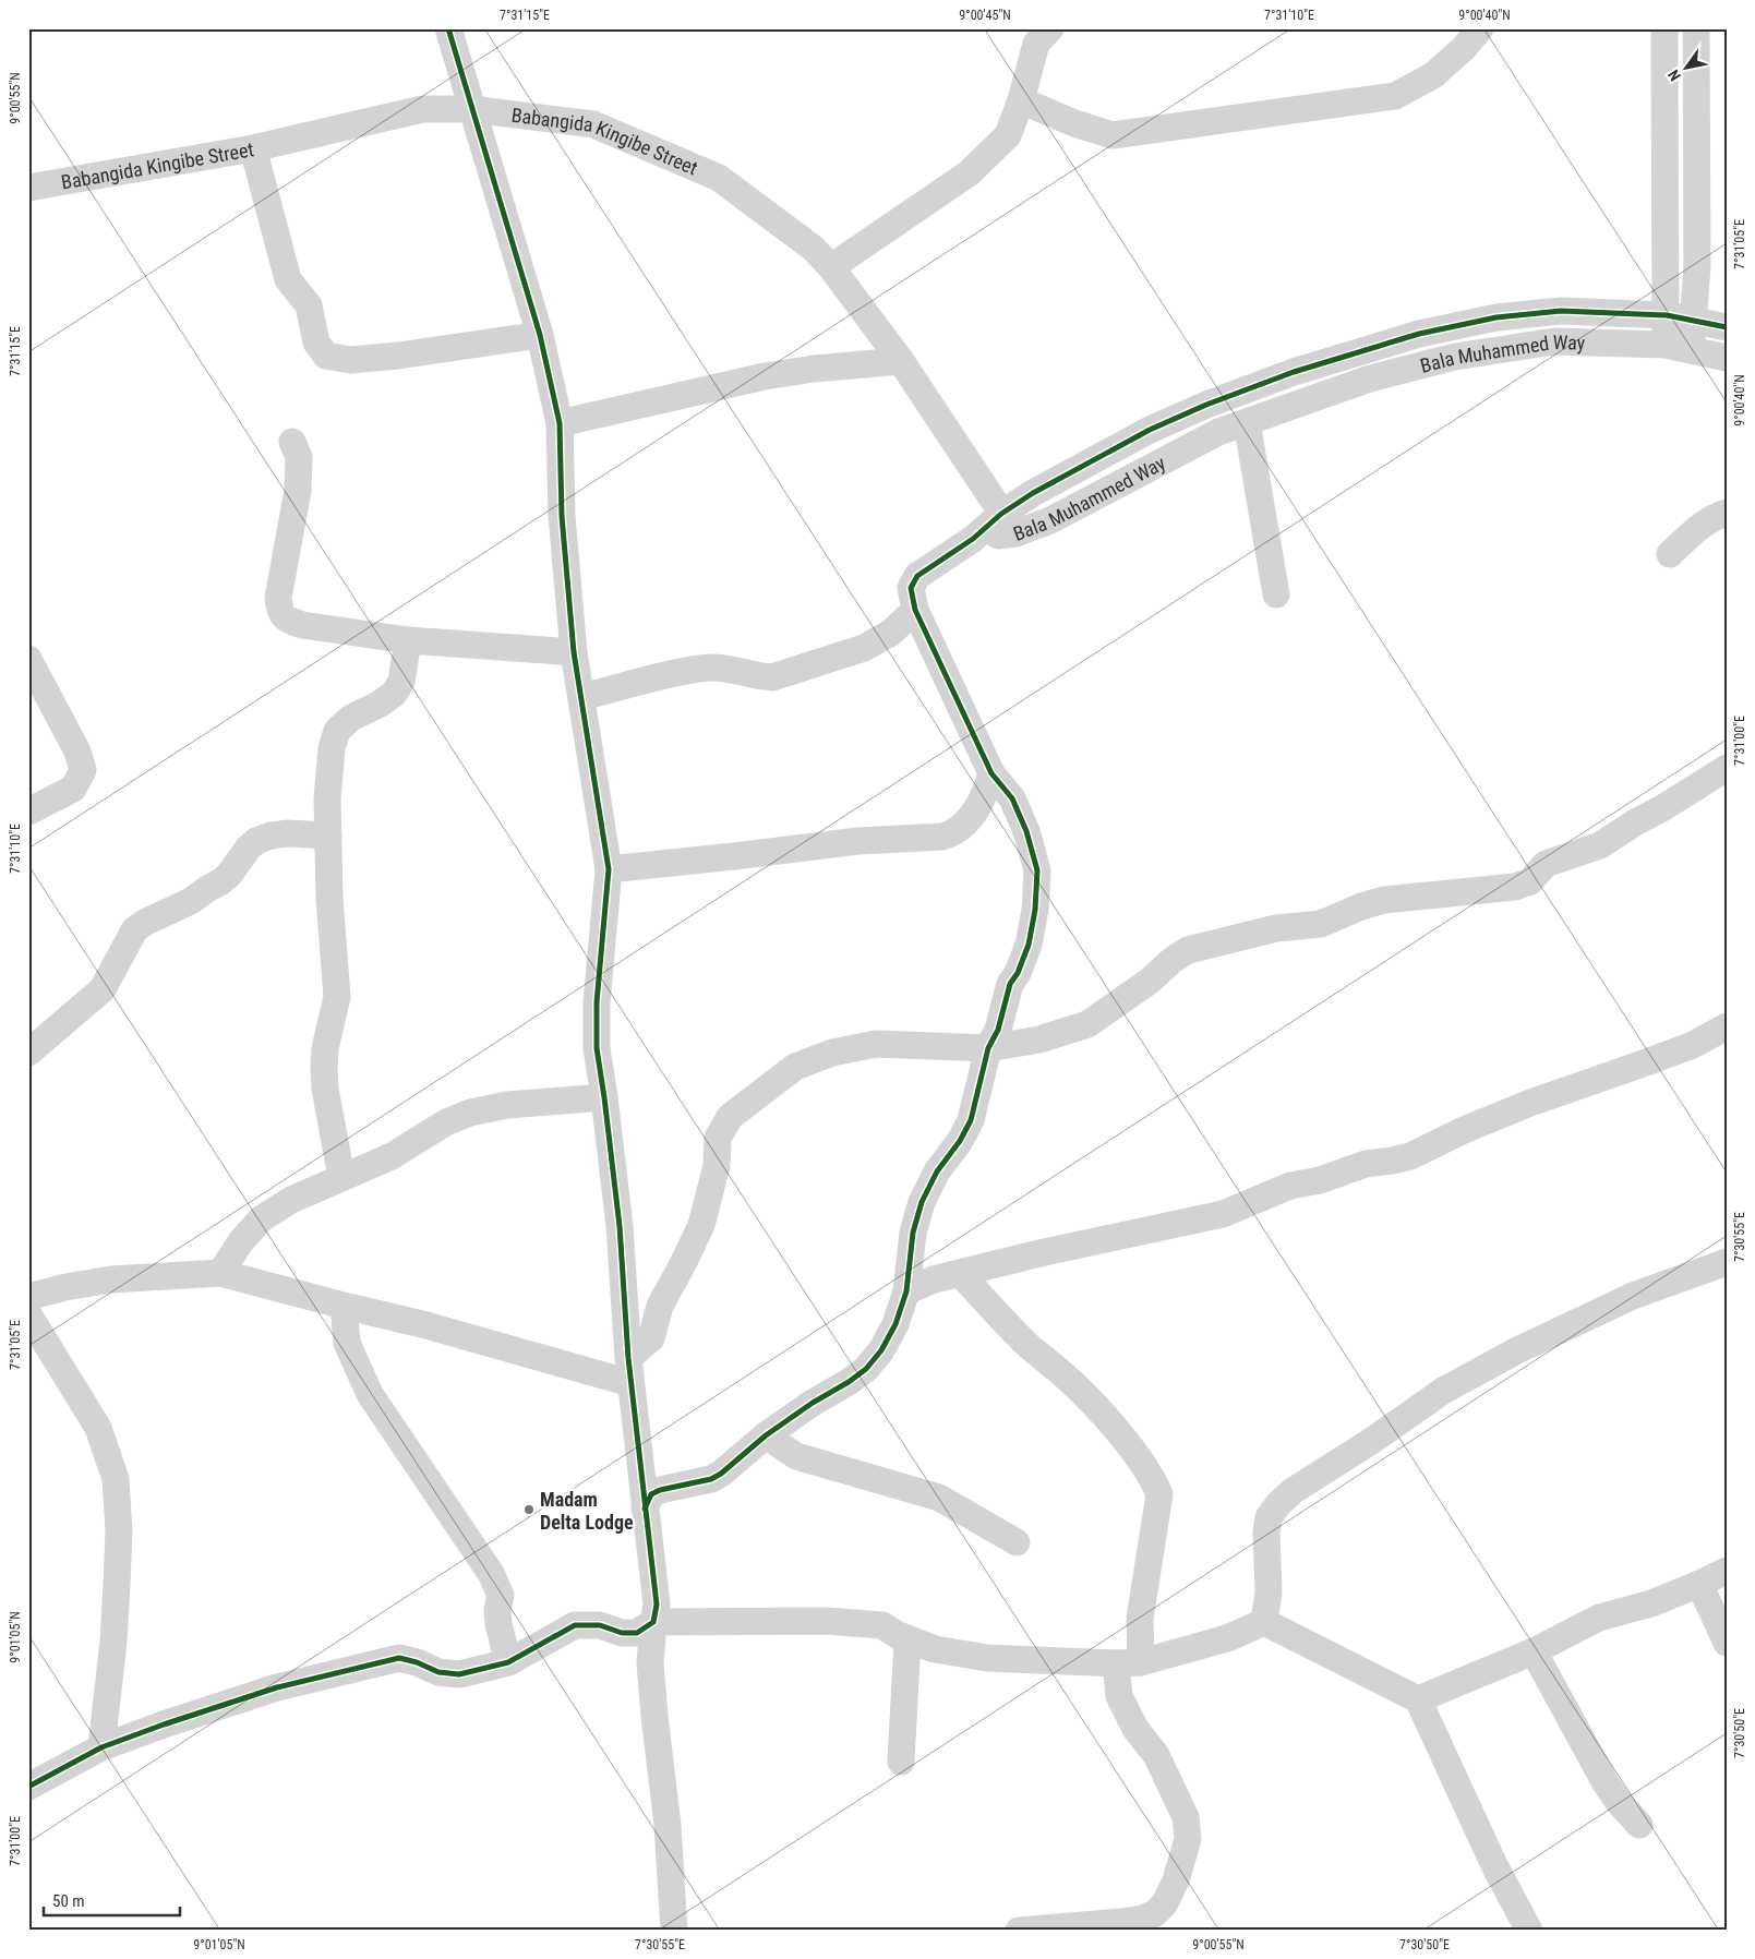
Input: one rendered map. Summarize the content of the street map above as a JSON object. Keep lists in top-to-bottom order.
{
  "streets": {
    "street": ["Babangida Kingibe Street", "Bala Muhammed Way"]
  },
  "crossings": [
    ["Babangida Kingibe Street", "Bala Muhammed Way"]
  ],
  "places": ["Madam Delta Lodge"],
  "scale_bar": "50 m",
  "north": "bottom left",
  "coordinates": [
    "7°31'15\"E",
    "9°00'45\"N",
    "7°31'10\"E",
    "9°00'40\"N",
    "9°00'55\"N",
    "7°31'05\"E",
    "7°31'00\"E",
    "7°30'55\"E",
    "9°01'05\"N",
    "7°30'50\"E"
  ]
}
